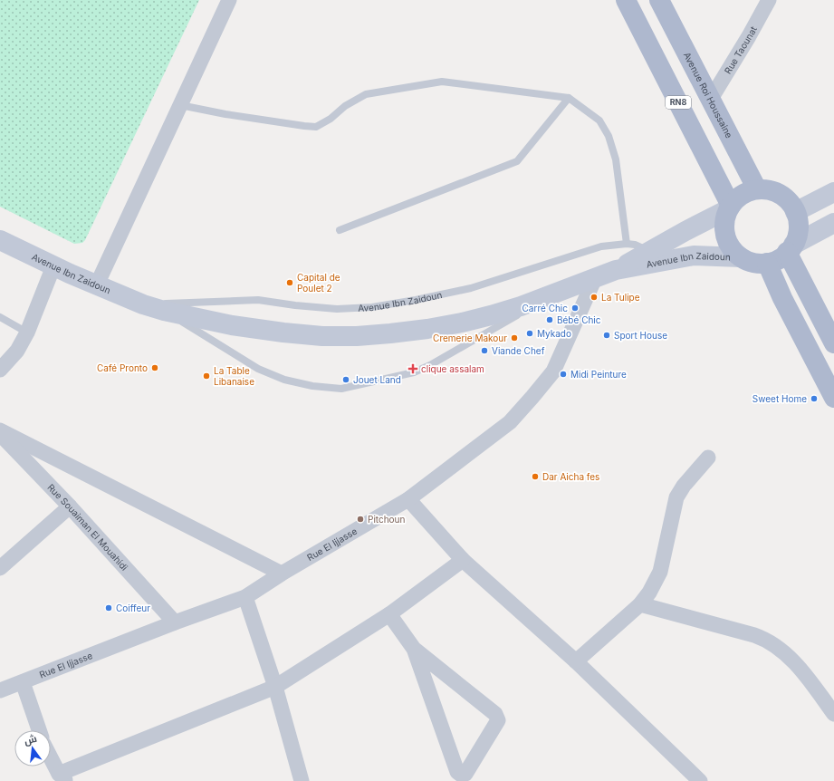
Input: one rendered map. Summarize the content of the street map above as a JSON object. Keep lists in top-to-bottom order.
{
  "streets": {
    "main road": ["Avenue Roi Houssaine", "RN8"],
    "street": [
      "Rue Taounat",
      "Avenue Ibn Zaidoun",
      "Rue Souaiman El Mouahidi",
      "Rue El Ijjasse"
    ]
  },
  "crossings": [
    ["Rue Taounat", "Avenue Roi Houssaine"],
    ["Avenue Roi Houssaine", "RN8"],
    ["Avenue Roi Houssaine", "Avenue Ibn Zaidoun"],
    ["RN8", "Avenue Ibn Zaidoun"],
    ["Avenue Ibn Zaidoun", "Rue El Ijjasse"],
    ["Rue Souaiman El Mouahidi", "Rue El Ijjasse"]
  ],
  "places": {
    "other": [
      "Capital de Poulet 2",
      "La Tulipe",
      "Carré Chic",
      "Bébé Chic",
      "Mykado",
      "Sport House",
      "Cremerie Makour",
      "Viande Chef",
      "Café Pronto",
      "Midi Peinture",
      "La Table Libanaise",
      "Jouet Land",
      "Sweet Home",
      "Dar Aicha fes",
      "Pitchoun",
      "Coiffeur"
    ],
    "health": ["clique assalam"]
  },
  "north": "top"
}
